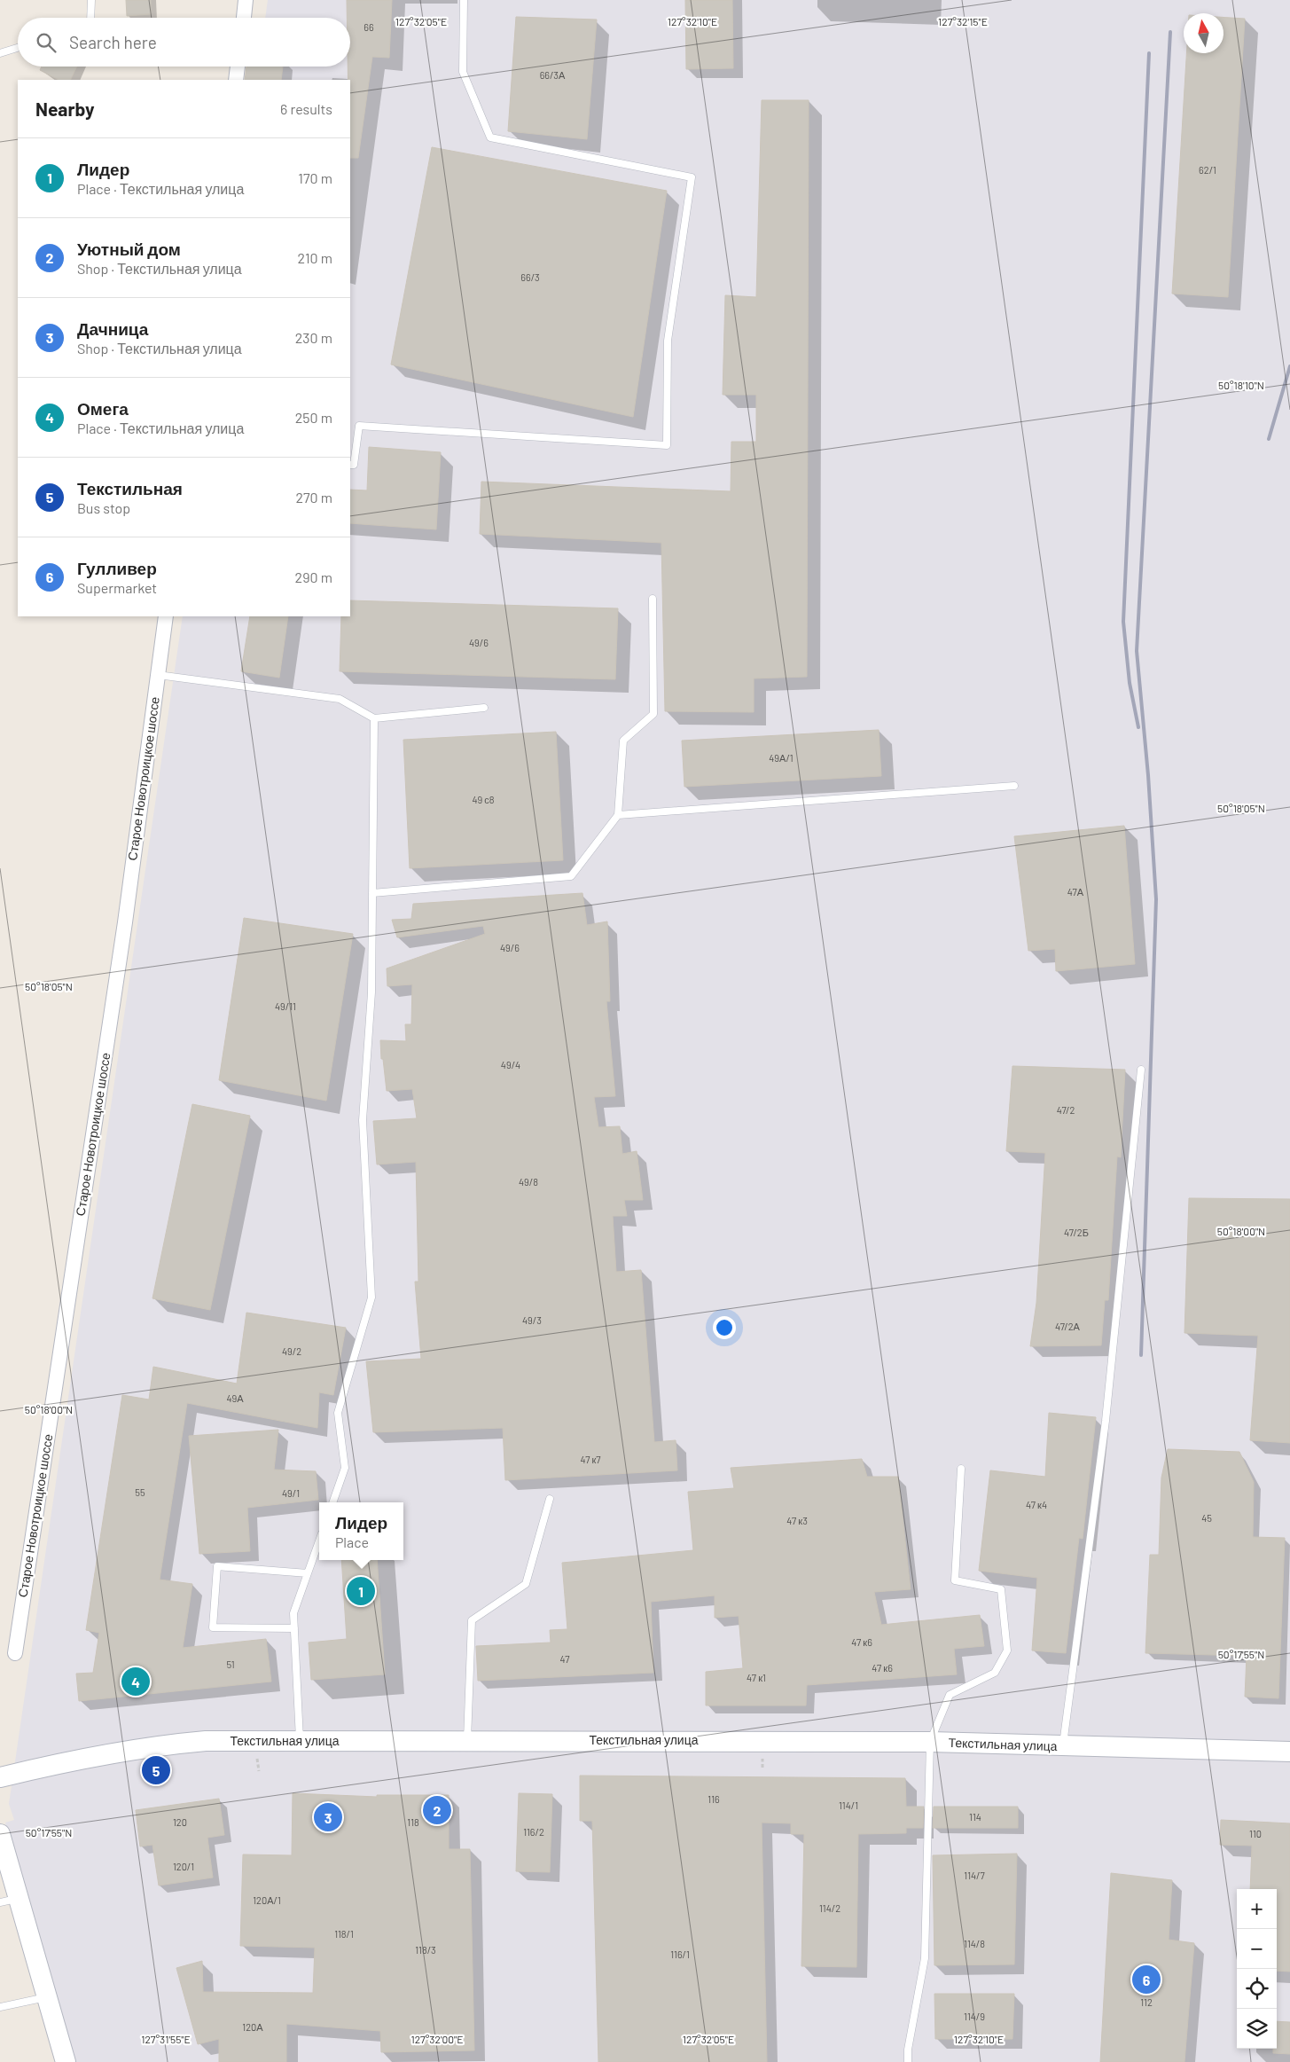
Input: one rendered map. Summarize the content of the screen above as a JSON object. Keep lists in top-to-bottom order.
{
  "streets": {
    "main road": ["Текстильная улица"],
    "street": ["Старое Новотроицкое шоссе"]
  },
  "house_numbers": [
    "66",
    "66/3А",
    "62/1",
    "66/3",
    "49/6",
    "49А/1",
    "49 с8",
    "47А",
    "49/6",
    "49/11",
    "49/4",
    "47/2",
    "49/8",
    "47/2Б",
    "49/3",
    "47/2А",
    "49/2",
    "49А",
    "47 к7",
    "55",
    "49/1",
    "47 к4",
    "45",
    "47 к3",
    "47 к6",
    "47",
    "51",
    "47 к6",
    "47 к1",
    "116",
    "114/1",
    "114",
    "120",
    "118",
    "116/2",
    "110",
    "120/1",
    "114/7",
    "120А/1",
    "114/2",
    "118/1",
    "114/8",
    "118/3",
    "116/1",
    "112",
    "114/9",
    "120А"
  ],
  "north": "top",
  "page": {
    "search": "Search here",
    "heading": ["Nearby", "6 results"],
    "list": [
      {
        "mark": "1",
        "name": "Лидер",
        "note": "Place · Текстильная улица",
        "value": "170 m"
      },
      {
        "mark": "2",
        "name": "Уютный дом",
        "note": "Shop · Текстильная улица",
        "value": "210 m"
      },
      {
        "mark": "3",
        "name": "Дачница",
        "note": "Shop · Текстильная улица",
        "value": "230 m"
      },
      {
        "mark": "4",
        "name": "Омега",
        "note": "Place · Текстильная улица",
        "value": "250 m"
      },
      {
        "mark": "5",
        "name": "Текстильная",
        "note": "Bus stop",
        "value": "270 m"
      },
      {
        "mark": "6",
        "name": "Гулливер",
        "note": "Supermarket",
        "value": "290 m"
      }
    ],
    "popup": ["Лидер", "Place"],
    "pins": [
      "1",
      "4",
      "5",
      "2",
      "3",
      "6"
    ],
    "map_buttons": ["+", "−"]
  },
  "coordinates": [
    "127°32'05\"E",
    "127°32'10\"E",
    "127°32'15\"E",
    "50°18'10\"N",
    "50°18'05\"N",
    "50°18'00\"N",
    "50°17'55\"N",
    "127°31'55\"E",
    "127°32'00\"E"
  ]
}
